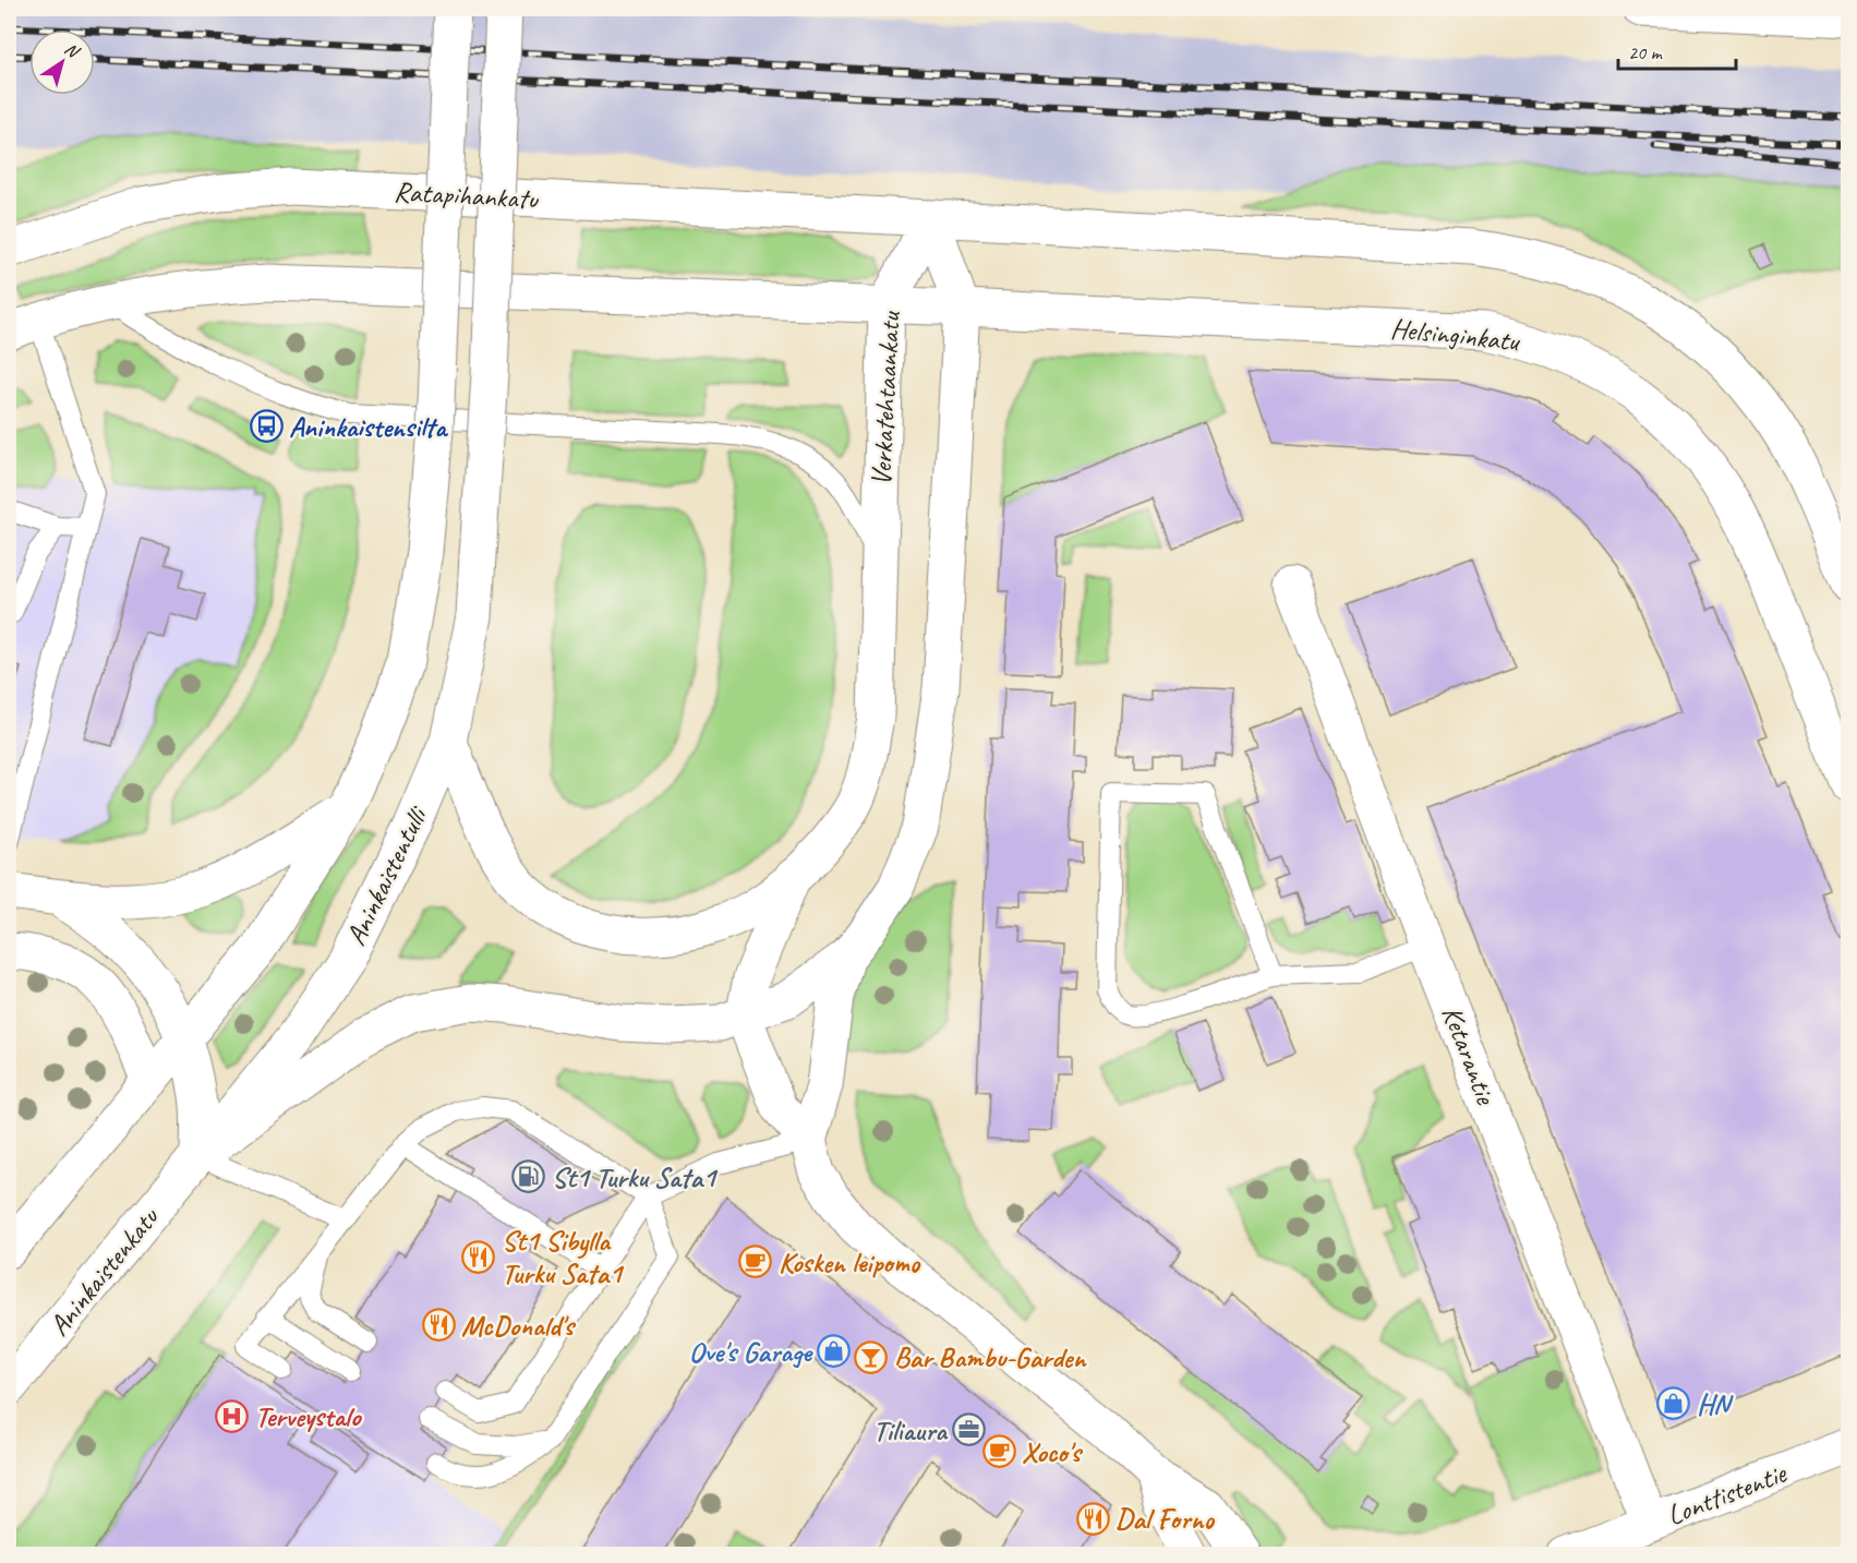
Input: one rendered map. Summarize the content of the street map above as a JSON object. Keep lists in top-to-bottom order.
{
  "streets": {
    "main road": [
      "Ratapihankatu",
      "Helsinginkatu",
      "Verkatehtaankatu",
      "Aninkaistentulli",
      "Ketarantie",
      "Aninkaistenkatu",
      "Lonttistentie"
    ]
  },
  "crossings": [
    ["Ratapihankatu", "Verkatehtaankatu"],
    ["Helsinginkatu", "Verkatehtaankatu"],
    ["Aninkaistentulli", "Aninkaistenkatu"],
    ["Ketarantie", "Lonttistentie"]
  ],
  "places": {
    "bus stop": ["Aninkaistensilta"],
    "fuel station": ["St1 Turku Sata1"],
    "restaurant": ["St1 Sibylla Turku Sata1", "McDonald's", "Dal Forno"],
    "cafe": ["Kosken leipomo", "Xoco's"],
    "shop": ["Ove's Garage", "HN"],
    "bar": ["Bar Bambu-Garden"],
    "hospital": ["Terveystalo"],
    "office": ["Tiliaura"]
  },
  "scale_bar": "20 m",
  "north": "top right"
}
